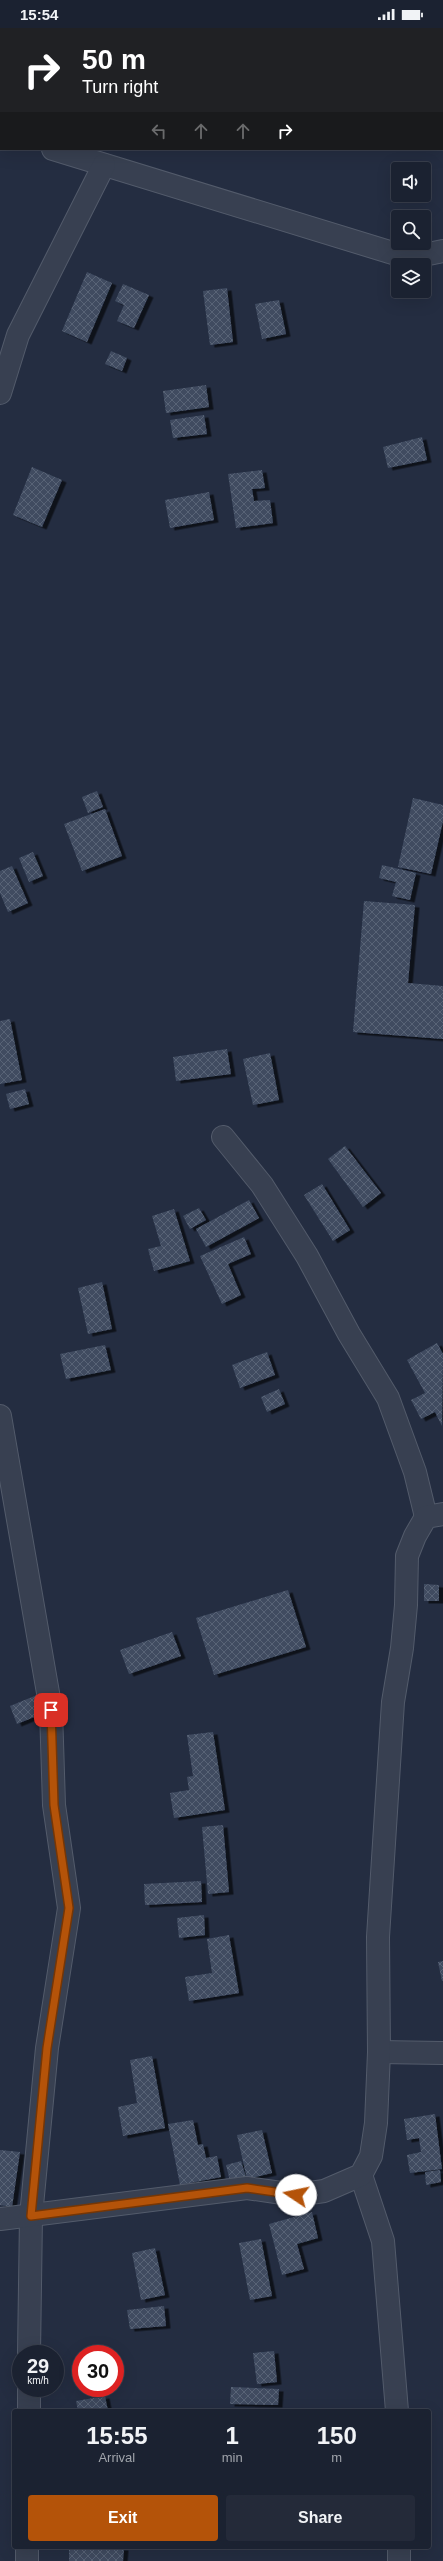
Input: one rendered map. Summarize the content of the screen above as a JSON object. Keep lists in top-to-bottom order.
{
  "page": {
    "status": "15:54",
    "turn": ["50 m", "Turn right"],
    "speed": "29 km/h",
    "limit": "30",
    "eta": [
      "15:55",
      "Arrival",
      "1",
      "min",
      "150",
      "m"
    ],
    "buttons": ["Exit", "Share"]
  }
}
